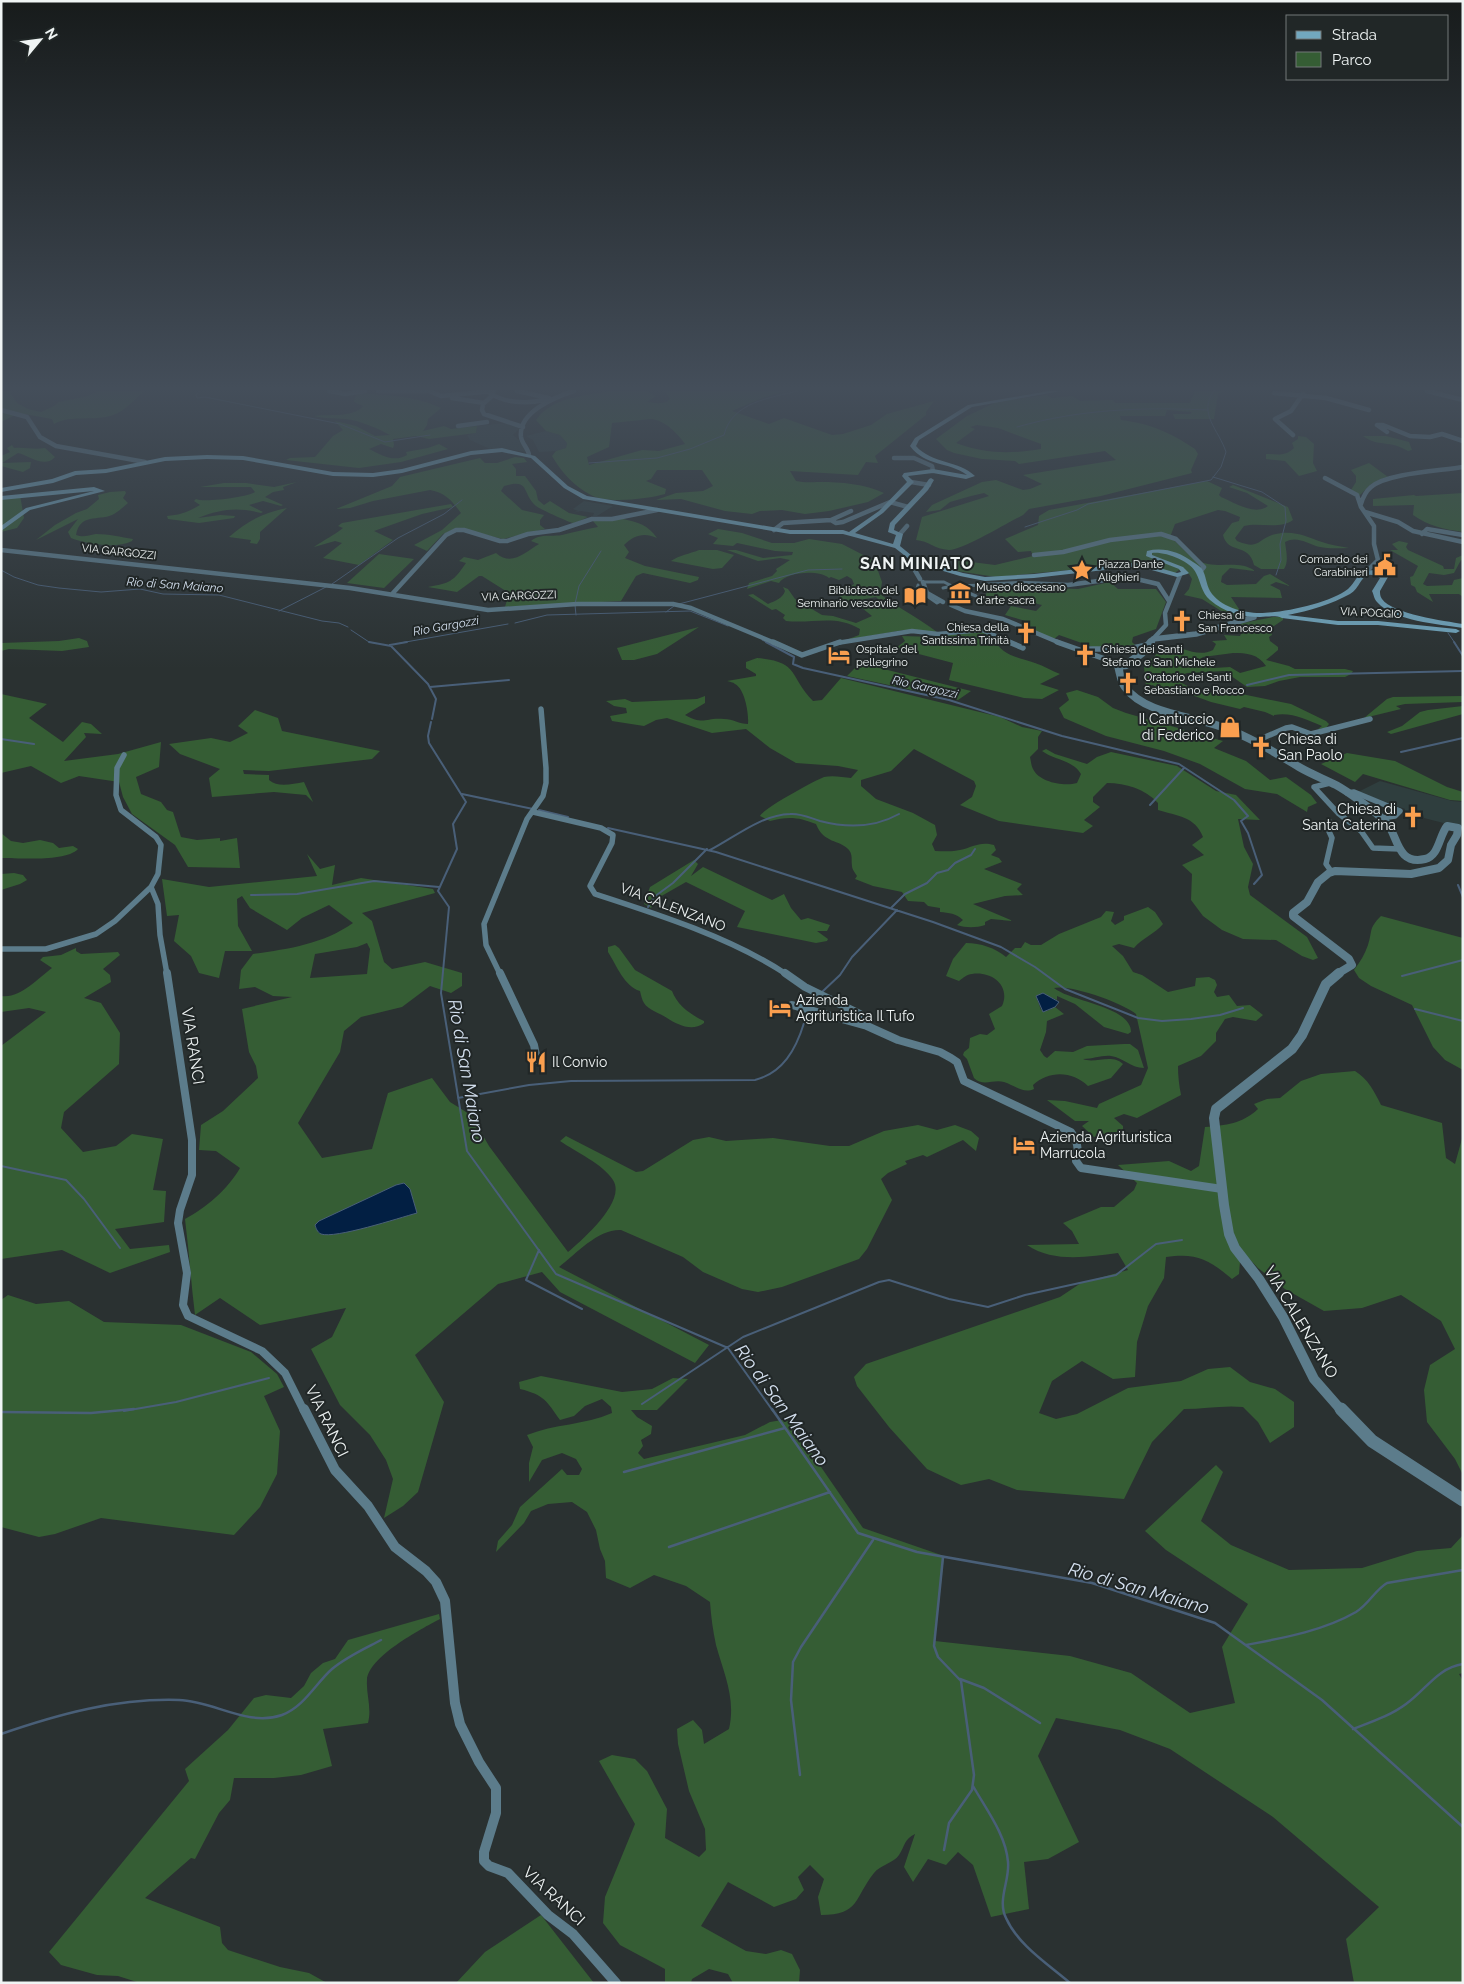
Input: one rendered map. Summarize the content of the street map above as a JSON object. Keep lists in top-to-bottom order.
{
  "streets": {
    "main road": ["VIA POGGIO"],
    "street": ["VIA GARGOZZI", "VIA CALENZANO", "VIA RANCI"]
  },
  "districts": ["SAN MINIATO"],
  "water": ["Rio di San Maiano", "Rio Gargozzi"],
  "places": {
    "public building": ["Comando dei Carabinieri"],
    "place": ["Piazza Dante Alighieri"],
    "museum": ["Museo diocesano d'arte sacra"],
    "library": ["Biblioteca del Seminario vescovile"],
    "church": [
      "Chiesa di San Francesco",
      "Chiesa della Santissima Trinità",
      "Chiesa dei Santi Stefano e San Michele",
      "Oratorio dei Santi Sebastiano e Rocco",
      "Chiesa di San Paolo",
      "Chiesa di Santa Caterina"
    ],
    "hotel": ["Ospitale del pellegrino", "Azienda Agrituristica Il Tufo", "Azienda Agrituristica Marrucola"],
    "shop": ["Il Cantuccio di Federico"],
    "restaurant": ["Il Convio"]
  },
  "legend": ["Strada", "Parco"],
  "north": "top right"
}
